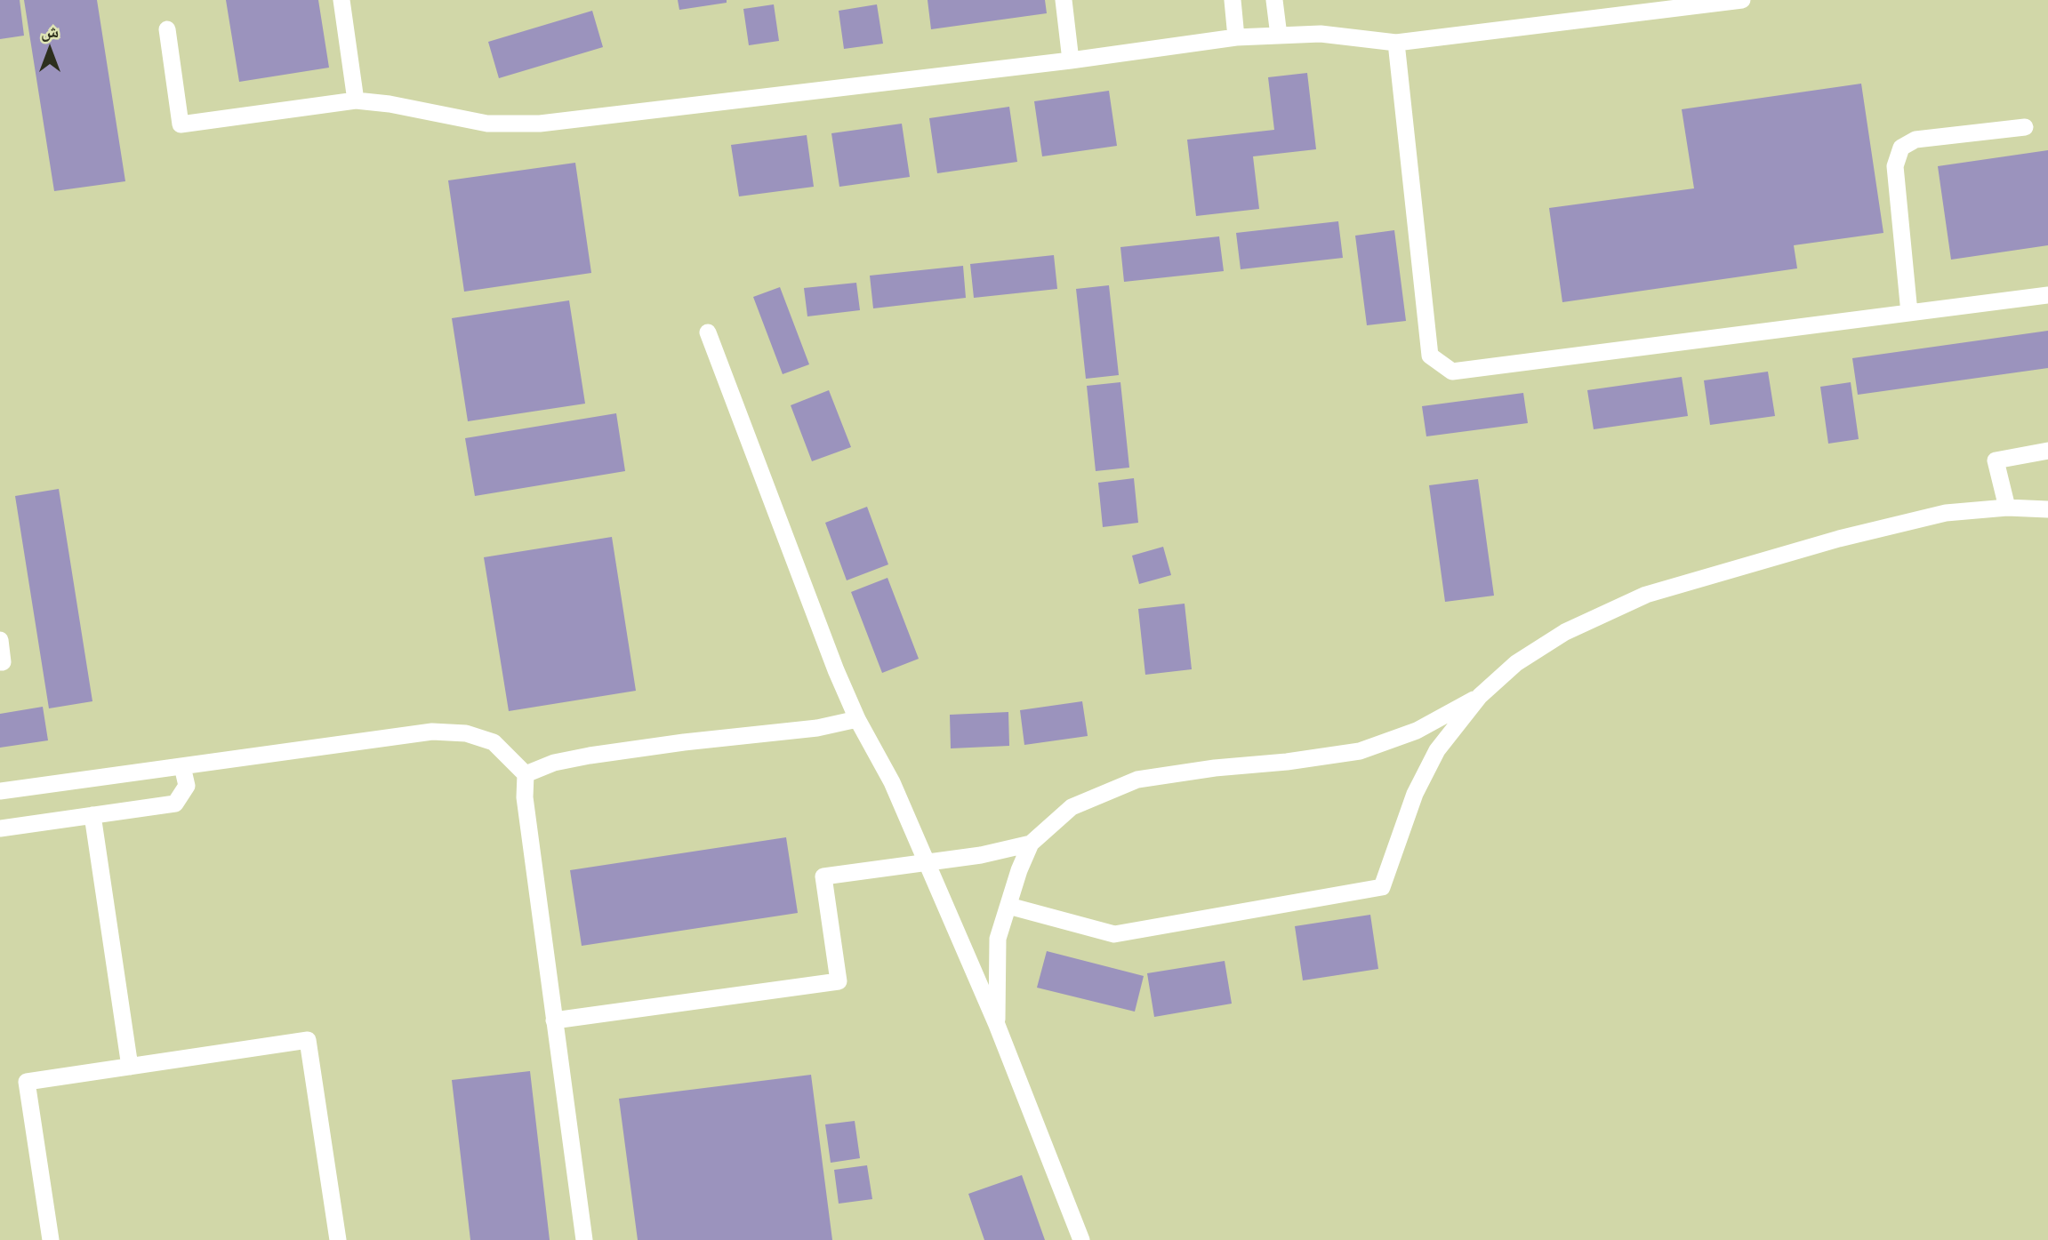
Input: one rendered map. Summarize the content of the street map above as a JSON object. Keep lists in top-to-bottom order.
{
  "north": "top"
}
